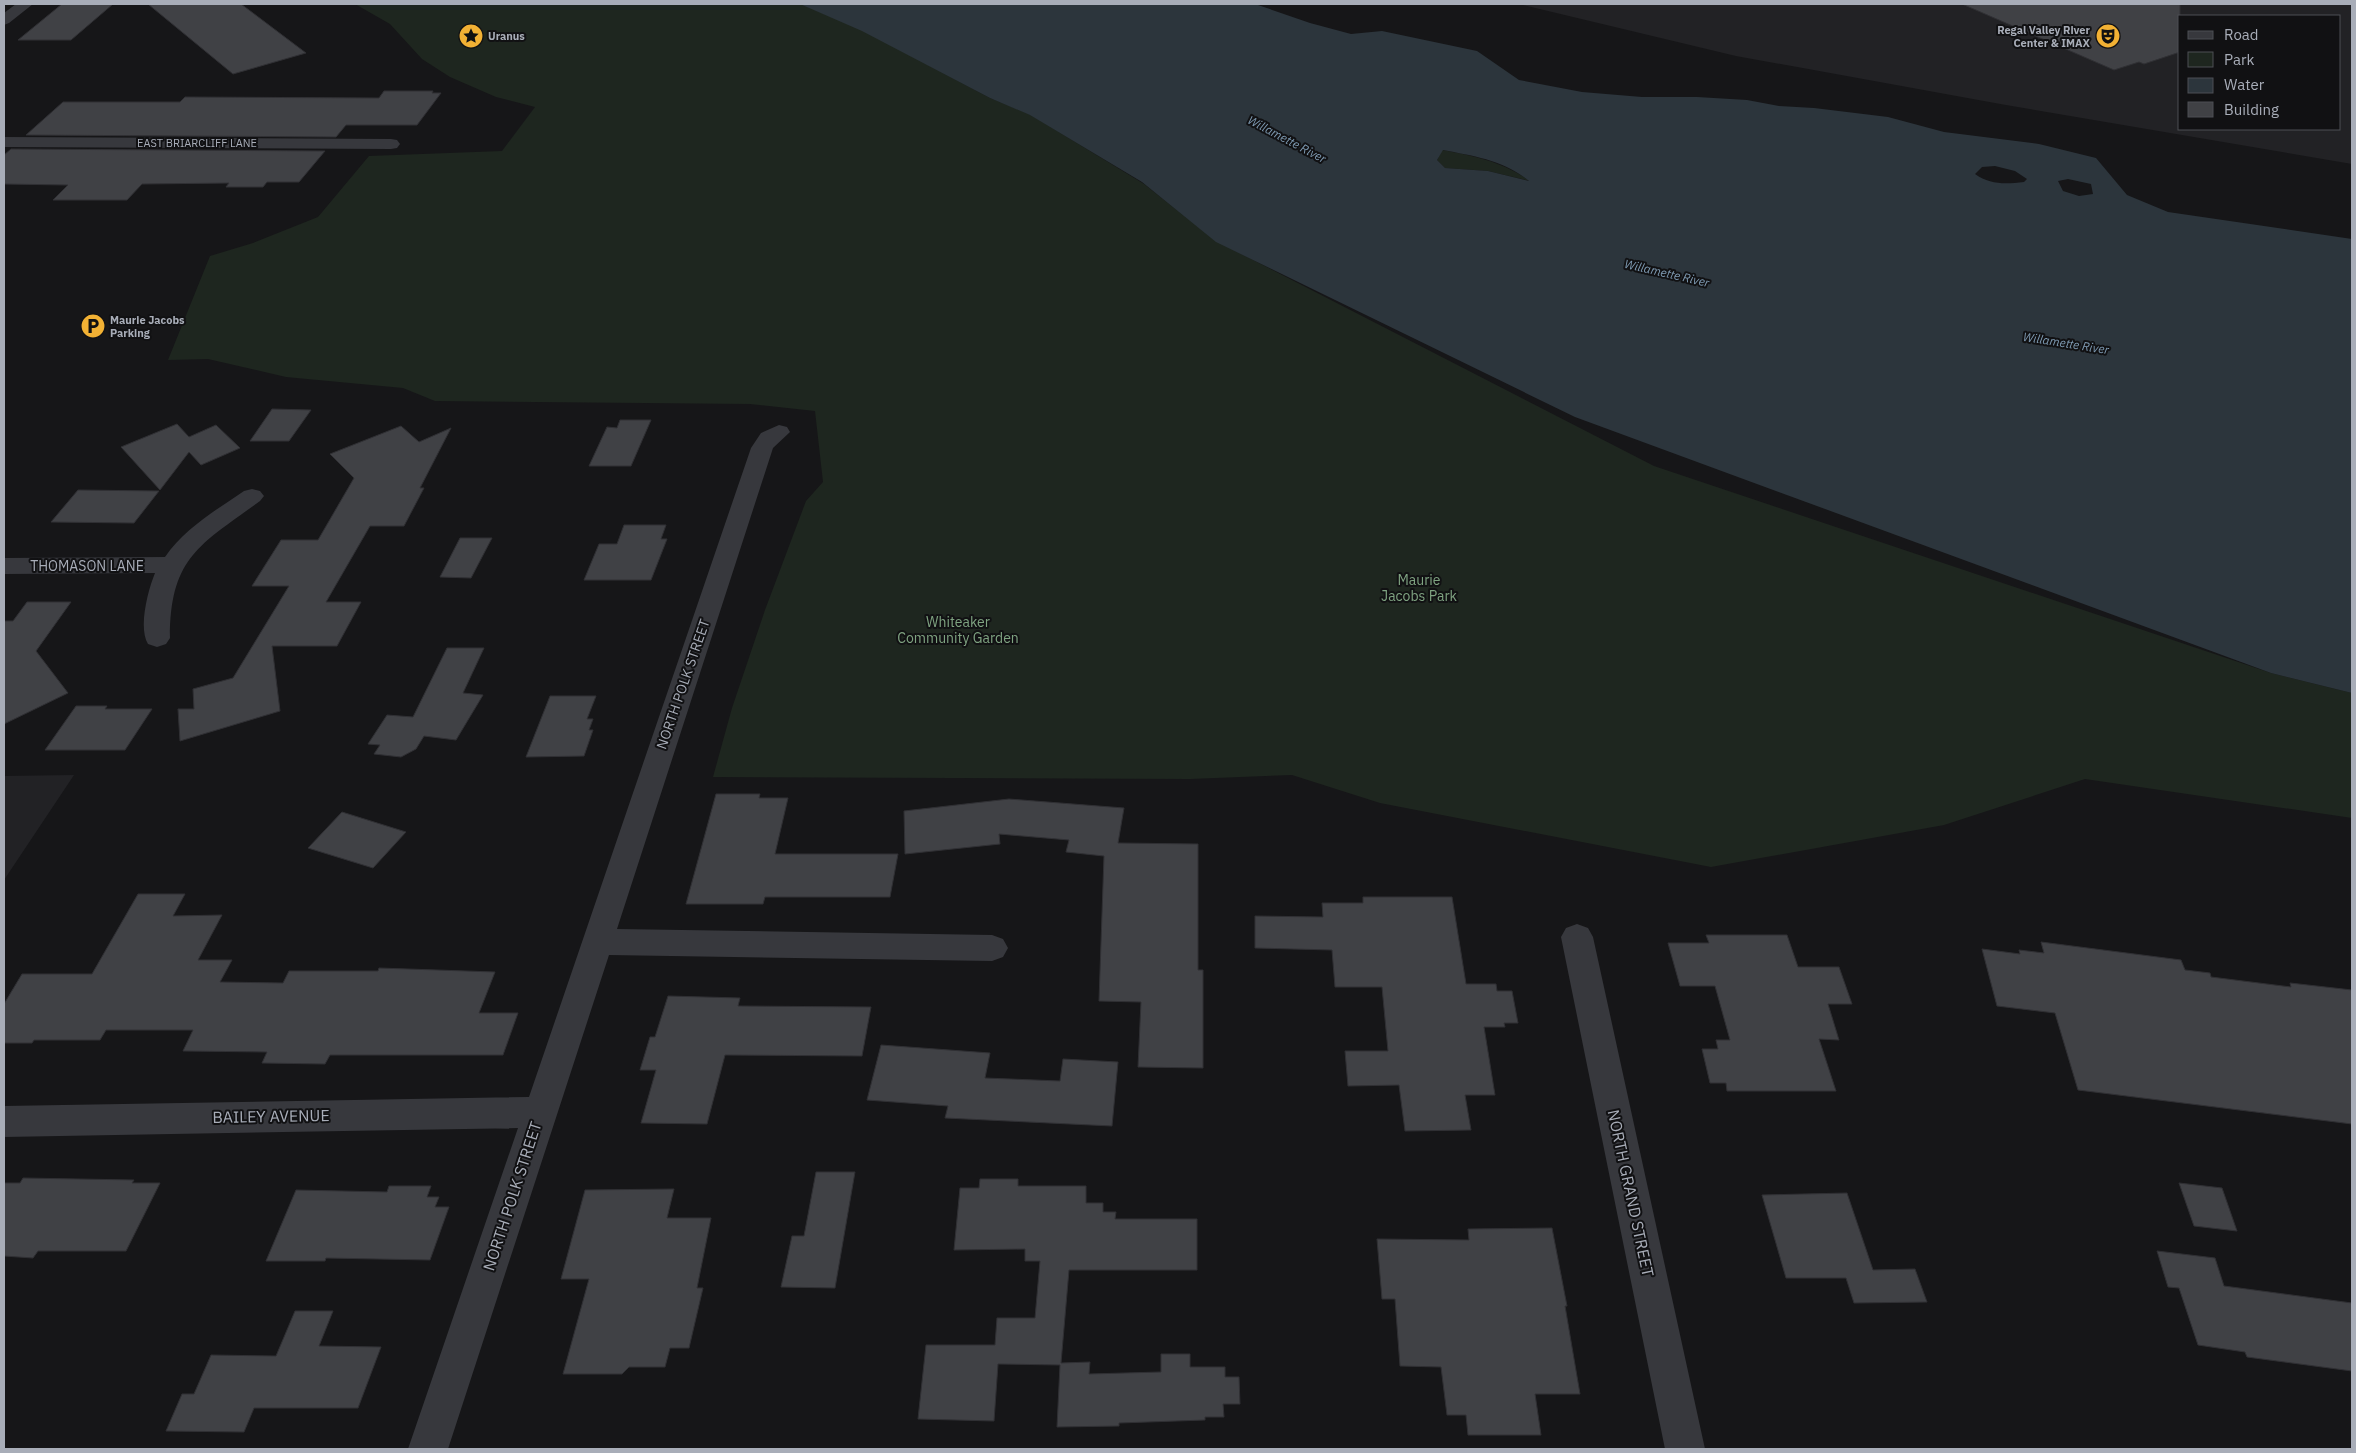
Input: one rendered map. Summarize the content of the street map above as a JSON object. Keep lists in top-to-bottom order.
{
  "streets": {
    "street": [
      "EAST BRIARCLIFF LANE",
      "THOMASON LANE",
      "NORTH POLK STREET",
      "BAILEY AVENUE",
      "NORTH GRAND STREET"
    ]
  },
  "crossings": [
    ["NORTH POLK STREET", "BAILEY AVENUE"]
  ],
  "water": ["Willamette River"],
  "parks": ["Maurie Jacobs Park", "Whiteaker Community Garden"],
  "places": {
    "place": ["Uranus"],
    "theatre": ["Regal Valley River Center & IMAX"],
    "parking": ["Maurie Jacobs Parking"]
  },
  "legend": [
    "Road",
    "Park",
    "Water",
    "Building"
  ]
}
